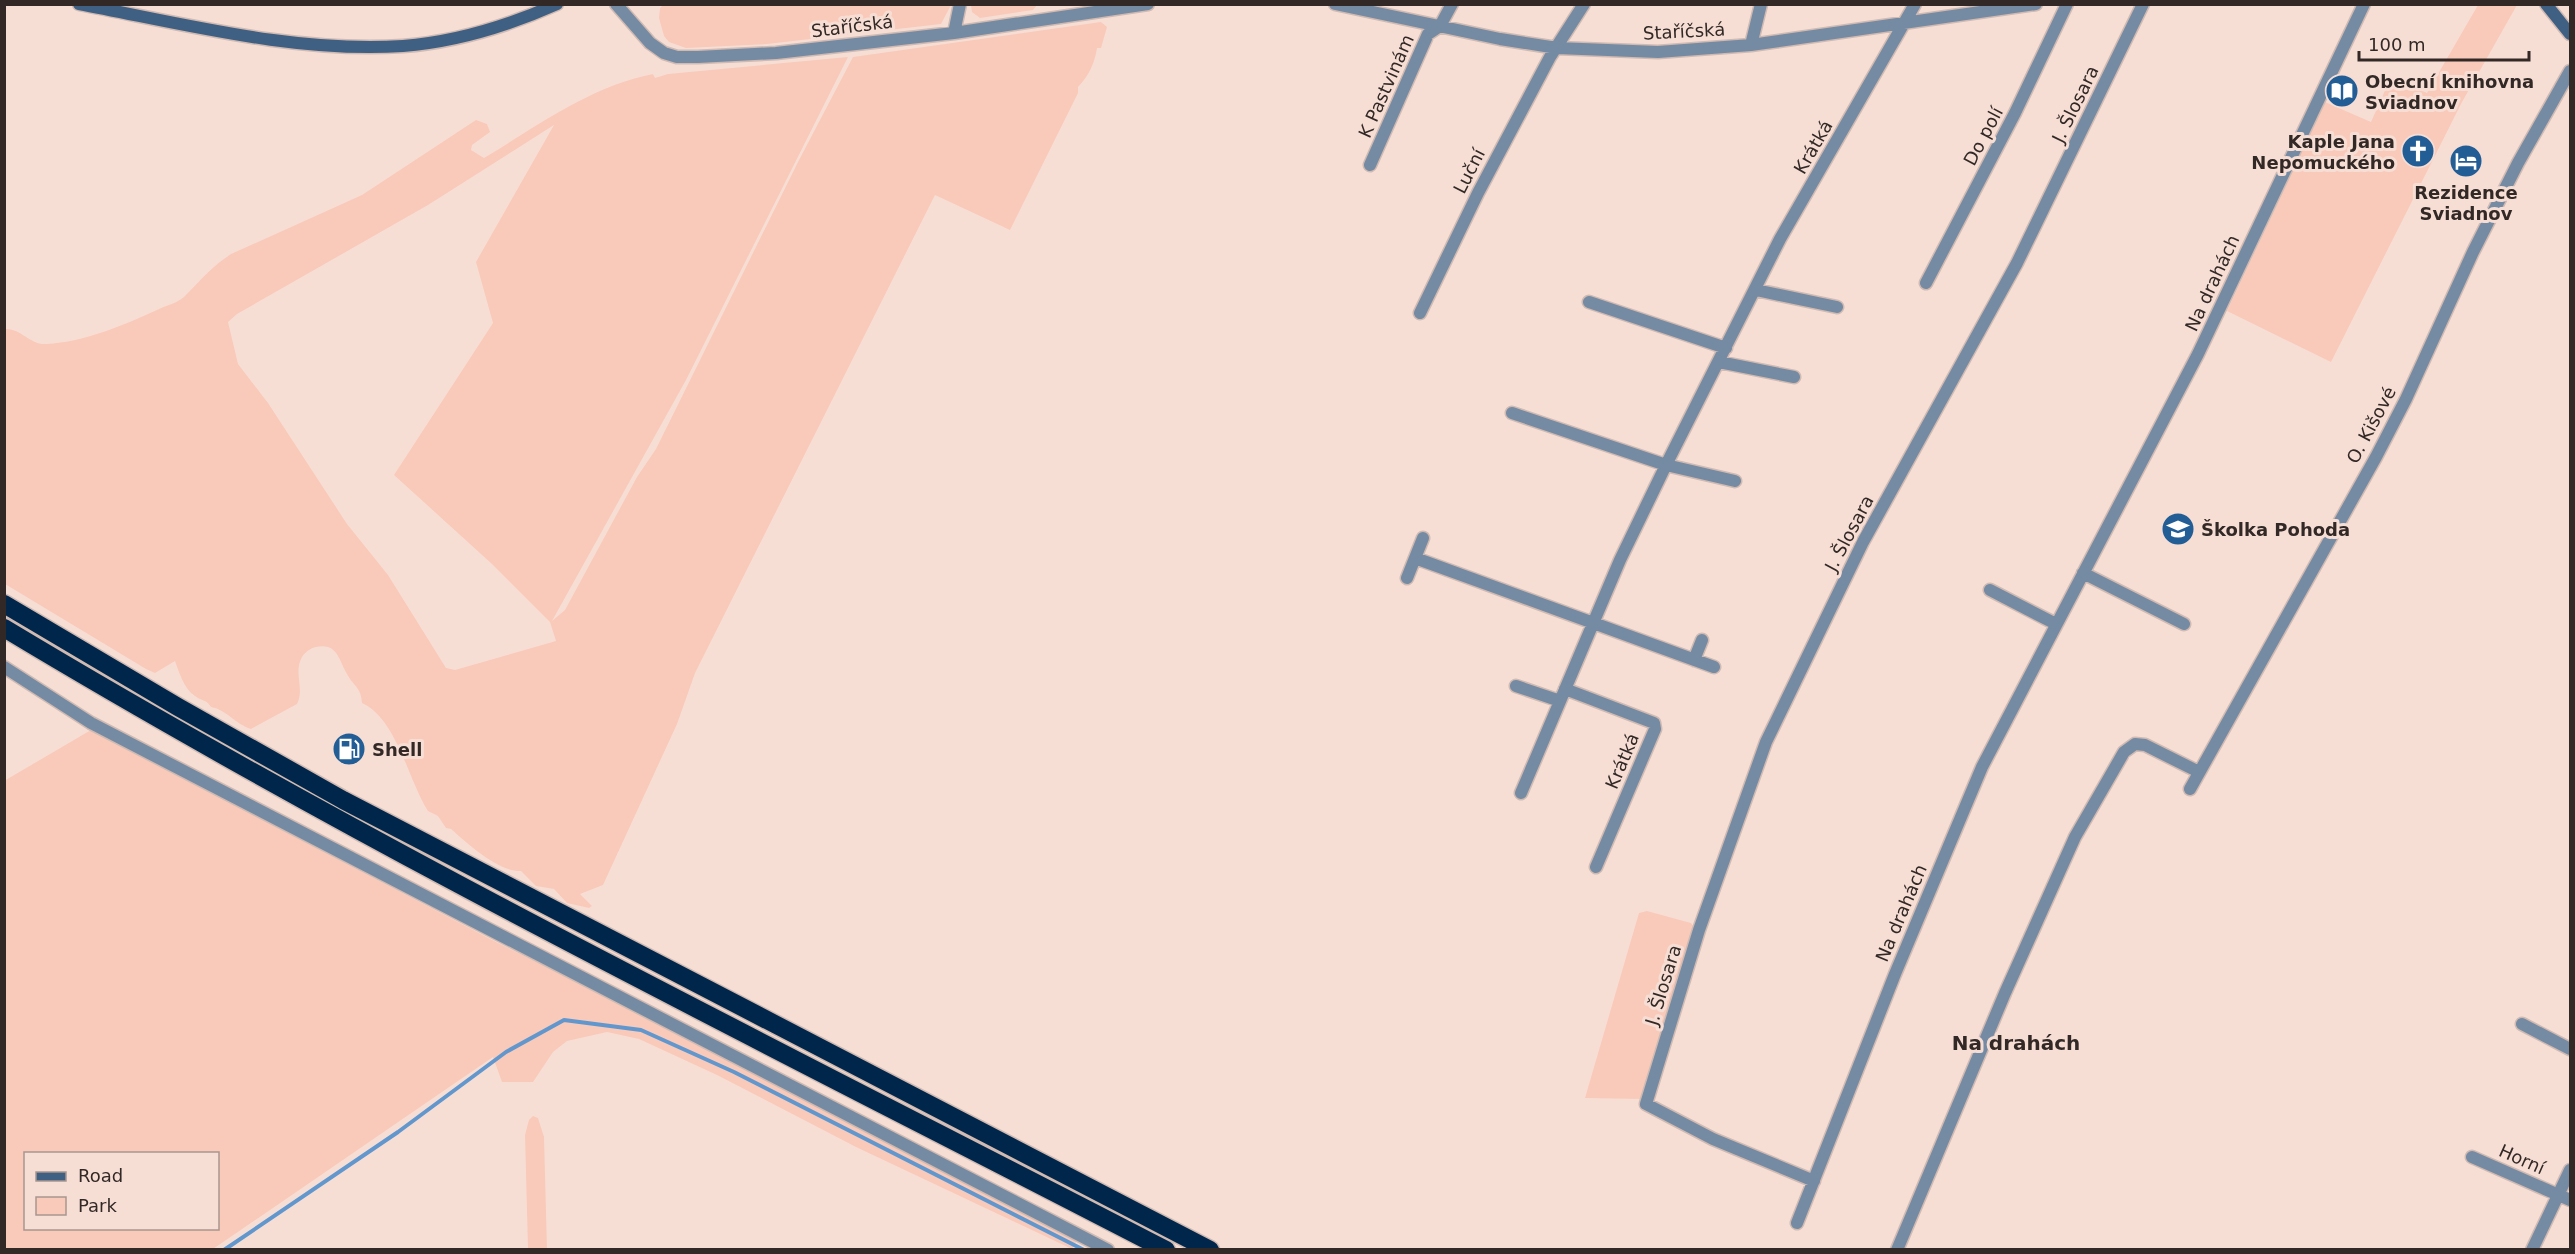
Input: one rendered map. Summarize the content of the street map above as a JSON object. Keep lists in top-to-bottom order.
{
  "streets": {
    "street": [
      "Staříčská",
      "K Pastvinám",
      "J. Šlosara",
      "Do polí",
      "Krátká",
      "Luční",
      "Na drahách",
      "O. Kišové",
      "Horní"
    ]
  },
  "crossings": [
    ["Staříčská", "K Pastvinám"],
    ["Staříčská", "Krátká"],
    ["Staříčská", "Luční"],
    ["J. Šlosara", "Na drahách"]
  ],
  "districts": ["Na drahách"],
  "places": {
    "library": ["Obecní knihovna Sviadnov"],
    "church": ["Kaple Jana Nepomuckého"],
    "hotel": ["Rezidence Sviadnov"],
    "school or university": ["Školka Pohoda"],
    "fuel station": ["Shell"]
  },
  "legend": ["Road", "Park"],
  "scale_bar": "100 m"
}
